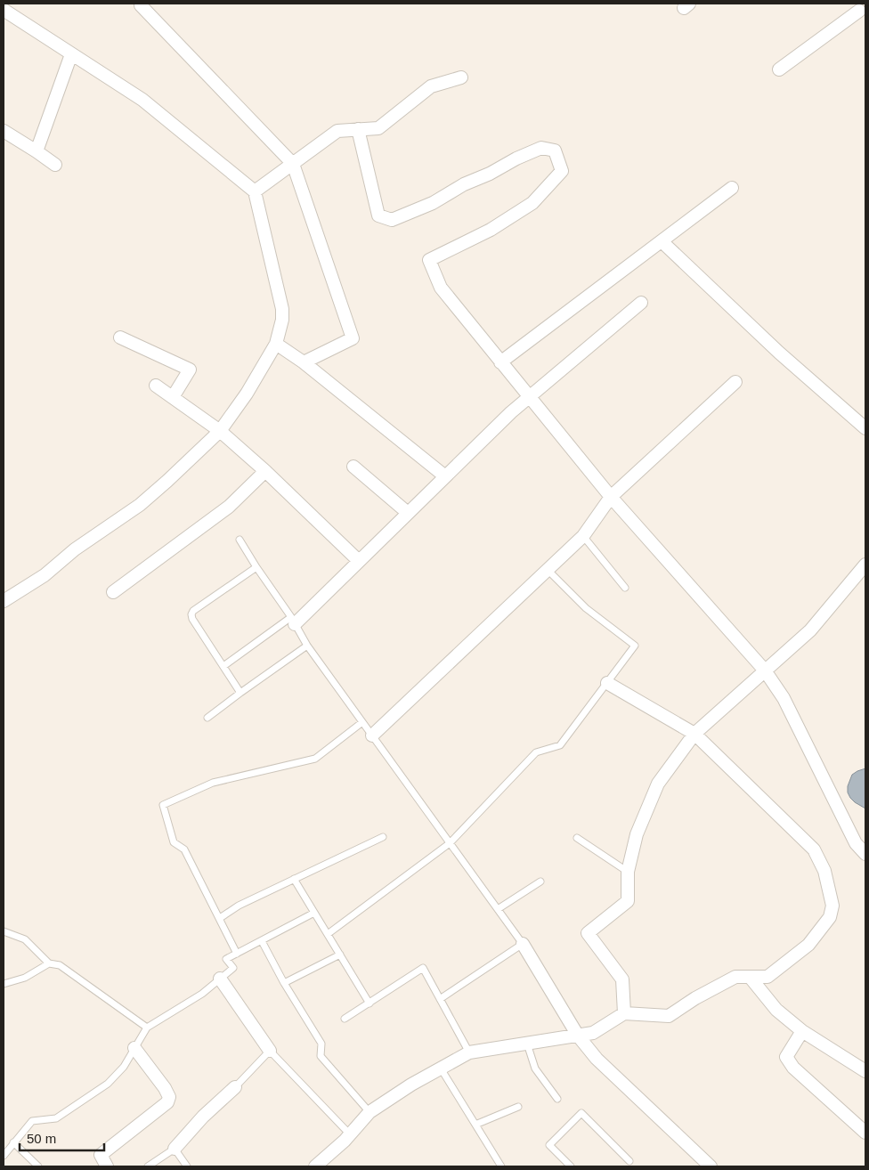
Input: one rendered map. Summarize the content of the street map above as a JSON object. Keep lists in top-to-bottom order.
{
  "scale_bar": "50 m"
}
